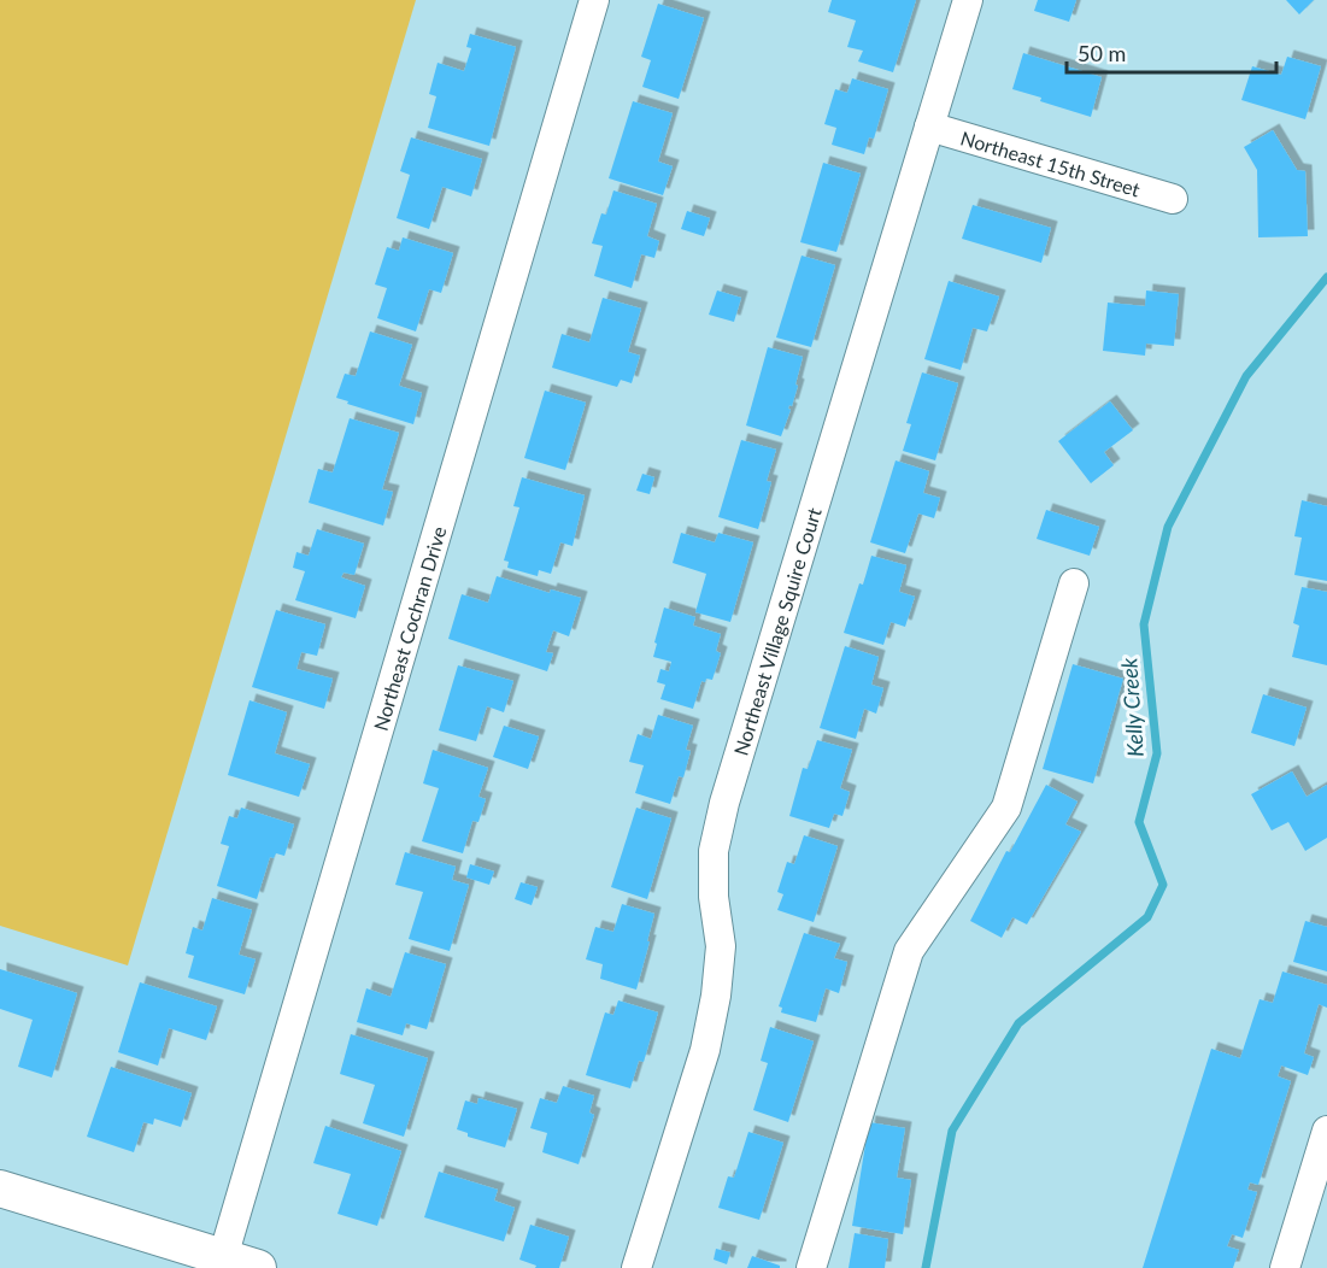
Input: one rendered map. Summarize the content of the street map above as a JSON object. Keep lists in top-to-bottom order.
{
  "streets": {
    "street": ["Northeast 15th Street", "Northeast Cochran Drive", "Northeast Village Squire Court"]
  },
  "crossings": [
    ["Northeast 15th Street", "Northeast Village Squire Court"]
  ],
  "water": ["Kelly Creek"],
  "scale_bar": "50 m"
}
